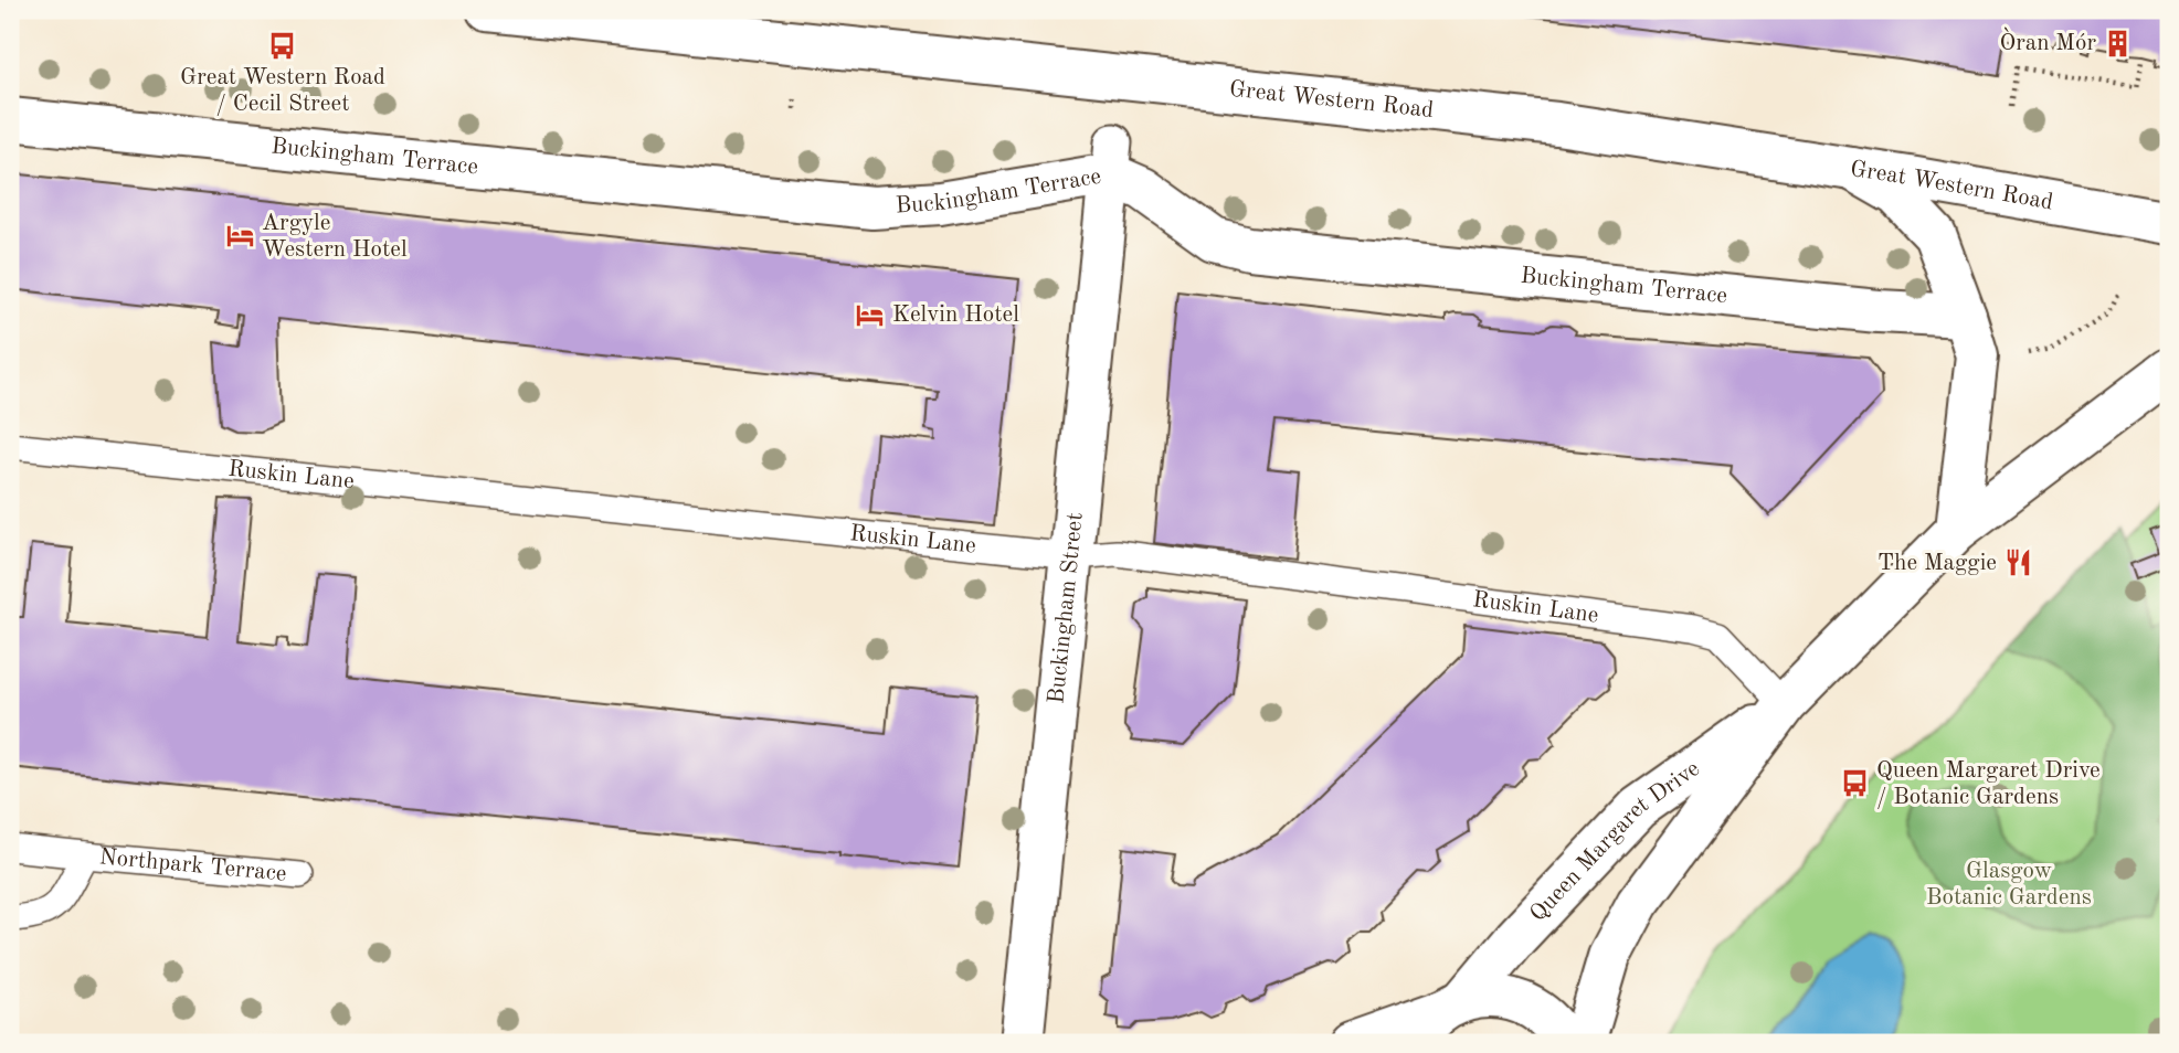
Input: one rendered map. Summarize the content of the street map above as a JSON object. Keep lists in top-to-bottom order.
{
  "streets": {
    "main road": [
      "Great Western Road",
      "Buckingham Terrace",
      "Buckingham Street",
      "Queen Margaret Drive"
    ],
    "lane": ["Ruskin Lane", "Northpark Terrace"]
  },
  "crossings": [
    ["Buckingham Terrace", "Buckingham Street"],
    ["Ruskin Lane", "Buckingham Street"],
    ["Ruskin Lane", "Queen Margaret Drive"]
  ],
  "parks": ["Glasgow Botanic Gardens"],
  "places": {
    "building": ["Òran Mór"],
    "bus stop": ["Great Western Road / Cecil Street", "Queen Margaret Drive / Botanic Gardens"],
    "hotel": ["Argyle Western Hotel", "Kelvin Hotel"],
    "restaurant": ["The Maggie"]
  }
}
